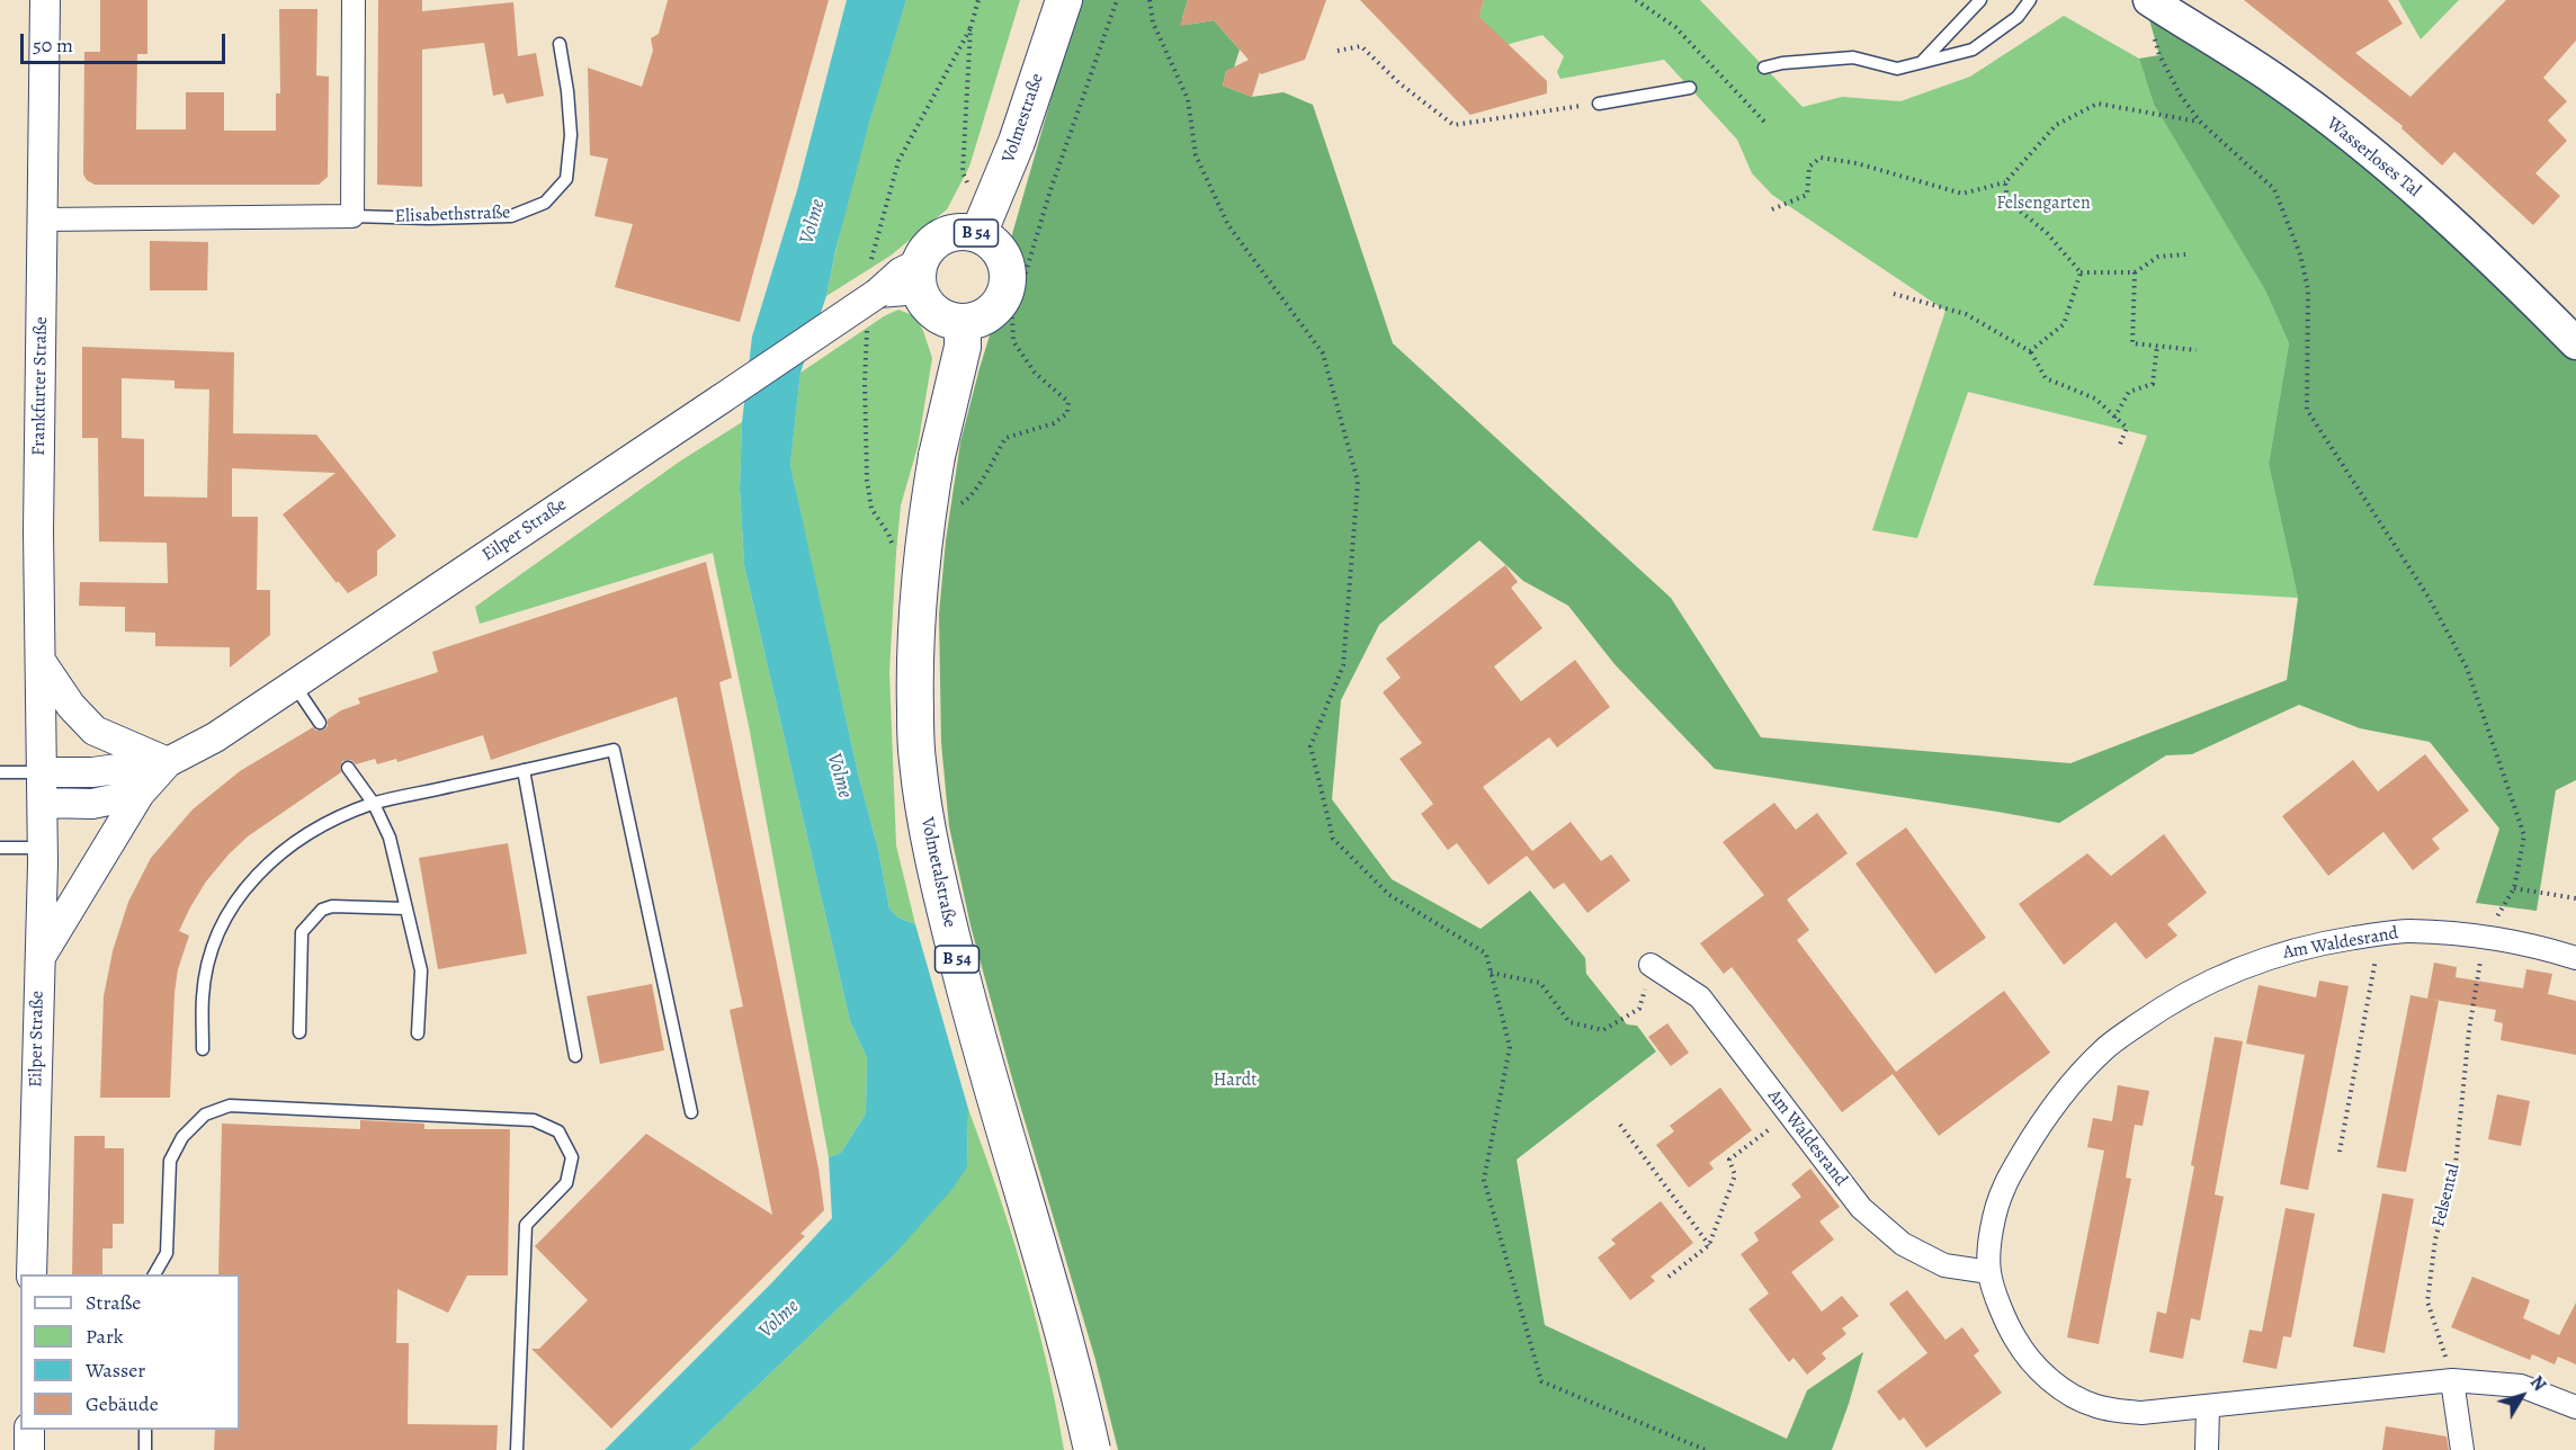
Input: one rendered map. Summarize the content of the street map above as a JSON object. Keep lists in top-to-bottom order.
{
  "streets": {
    "main road": [
      "Volmestraße",
      "Wasserloses Tal",
      "B 54",
      "Volmetalstraße"
    ],
    "street": [
      "Elisabethstraße",
      "Frankfurter Straße",
      "Eilper Straße",
      "Am Waldesrand"
    ],
    "path": ["Felsental"]
  },
  "crossings": [
    ["Volmestraße", "B 54"],
    ["Volmestraße", "Eilper Straße"],
    ["Volmestraße", "Volmetalstraße"],
    ["Elisabethstraße", "Frankfurter Straße"],
    ["B 54", "Eilper Straße"],
    ["B 54", "Volmetalstraße"],
    ["Frankfurter Straße", "Eilper Straße"],
    ["Eilper Straße", "Volmetalstraße"],
    ["Am Waldesrand", "Felsental"]
  ],
  "water": ["Volme"],
  "parks": ["Felsengarten", "Hardt"],
  "legend": [
    "Straße",
    "Park",
    "Wasser",
    "Gebäude"
  ],
  "scale_bar": "50 m",
  "north": "top right"
}
